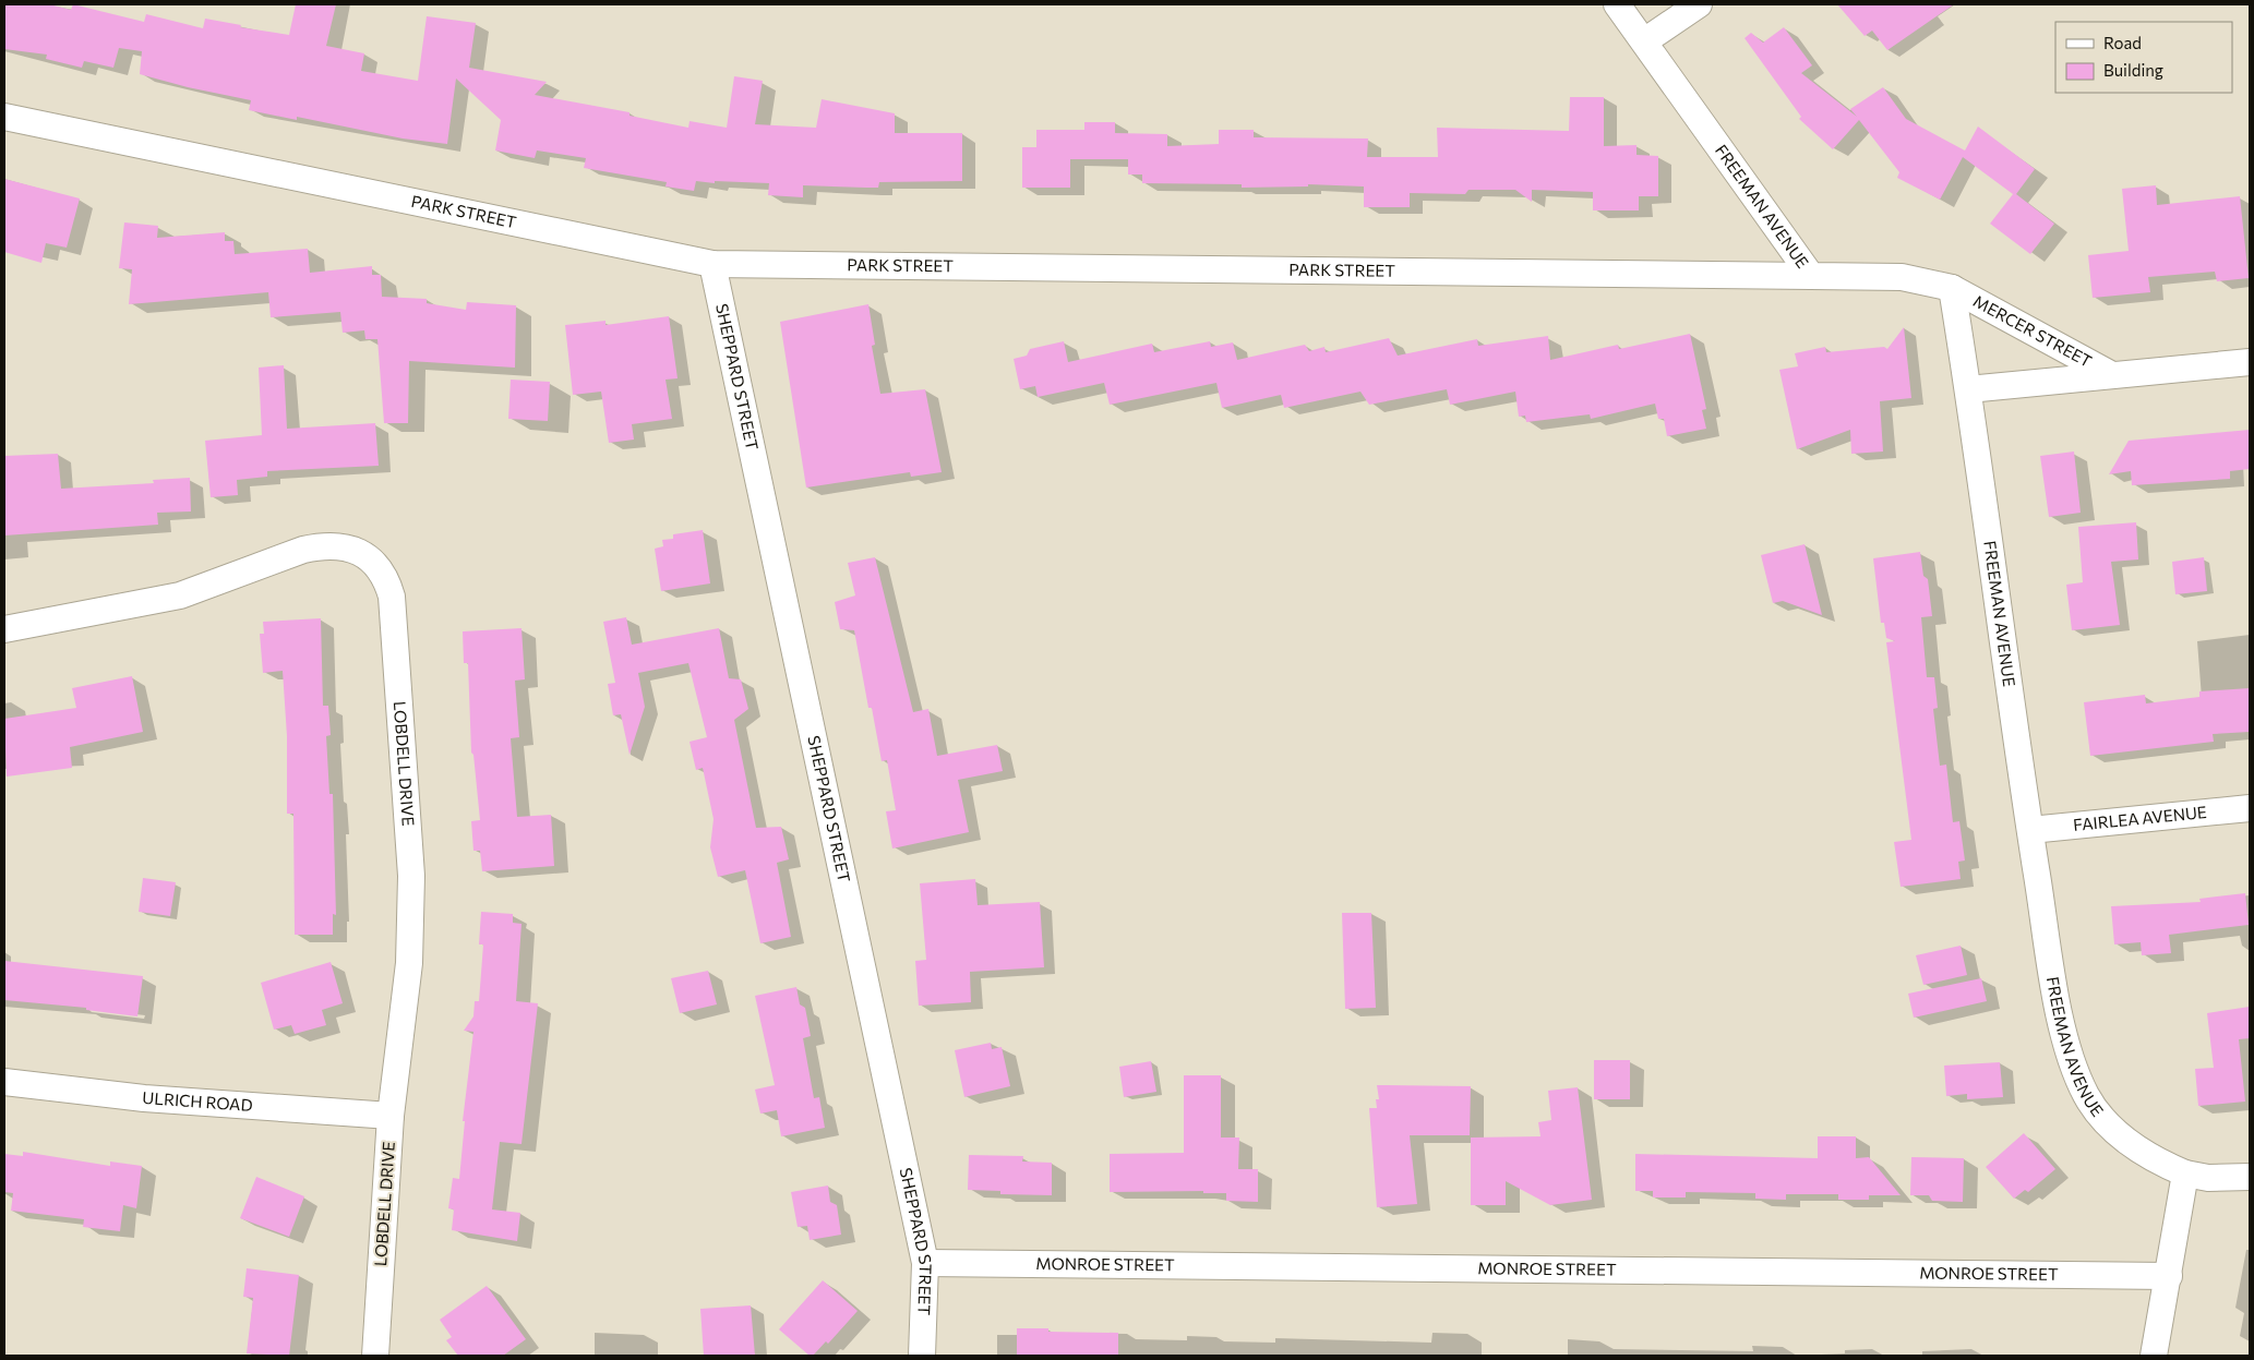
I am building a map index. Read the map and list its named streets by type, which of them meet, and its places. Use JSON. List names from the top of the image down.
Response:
{
  "streets": {
    "street": [
      "FREEMAN AVENUE",
      "PARK STREET",
      "MERCER STREET",
      "SHEPPARD STREET",
      "LOBDELL DRIVE",
      "FAIRLEA AVENUE",
      "ULRICH ROAD",
      "MONROE STREET"
    ]
  },
  "crossings": [
    ["FREEMAN AVENUE", "PARK STREET"],
    ["FREEMAN AVENUE", "MERCER STREET"],
    ["FREEMAN AVENUE", "FAIRLEA AVENUE"],
    ["PARK STREET", "SHEPPARD STREET"],
    ["SHEPPARD STREET", "MONROE STREET"],
    ["LOBDELL DRIVE", "ULRICH ROAD"]
  ],
  "legend": ["Road", "Building"]
}
